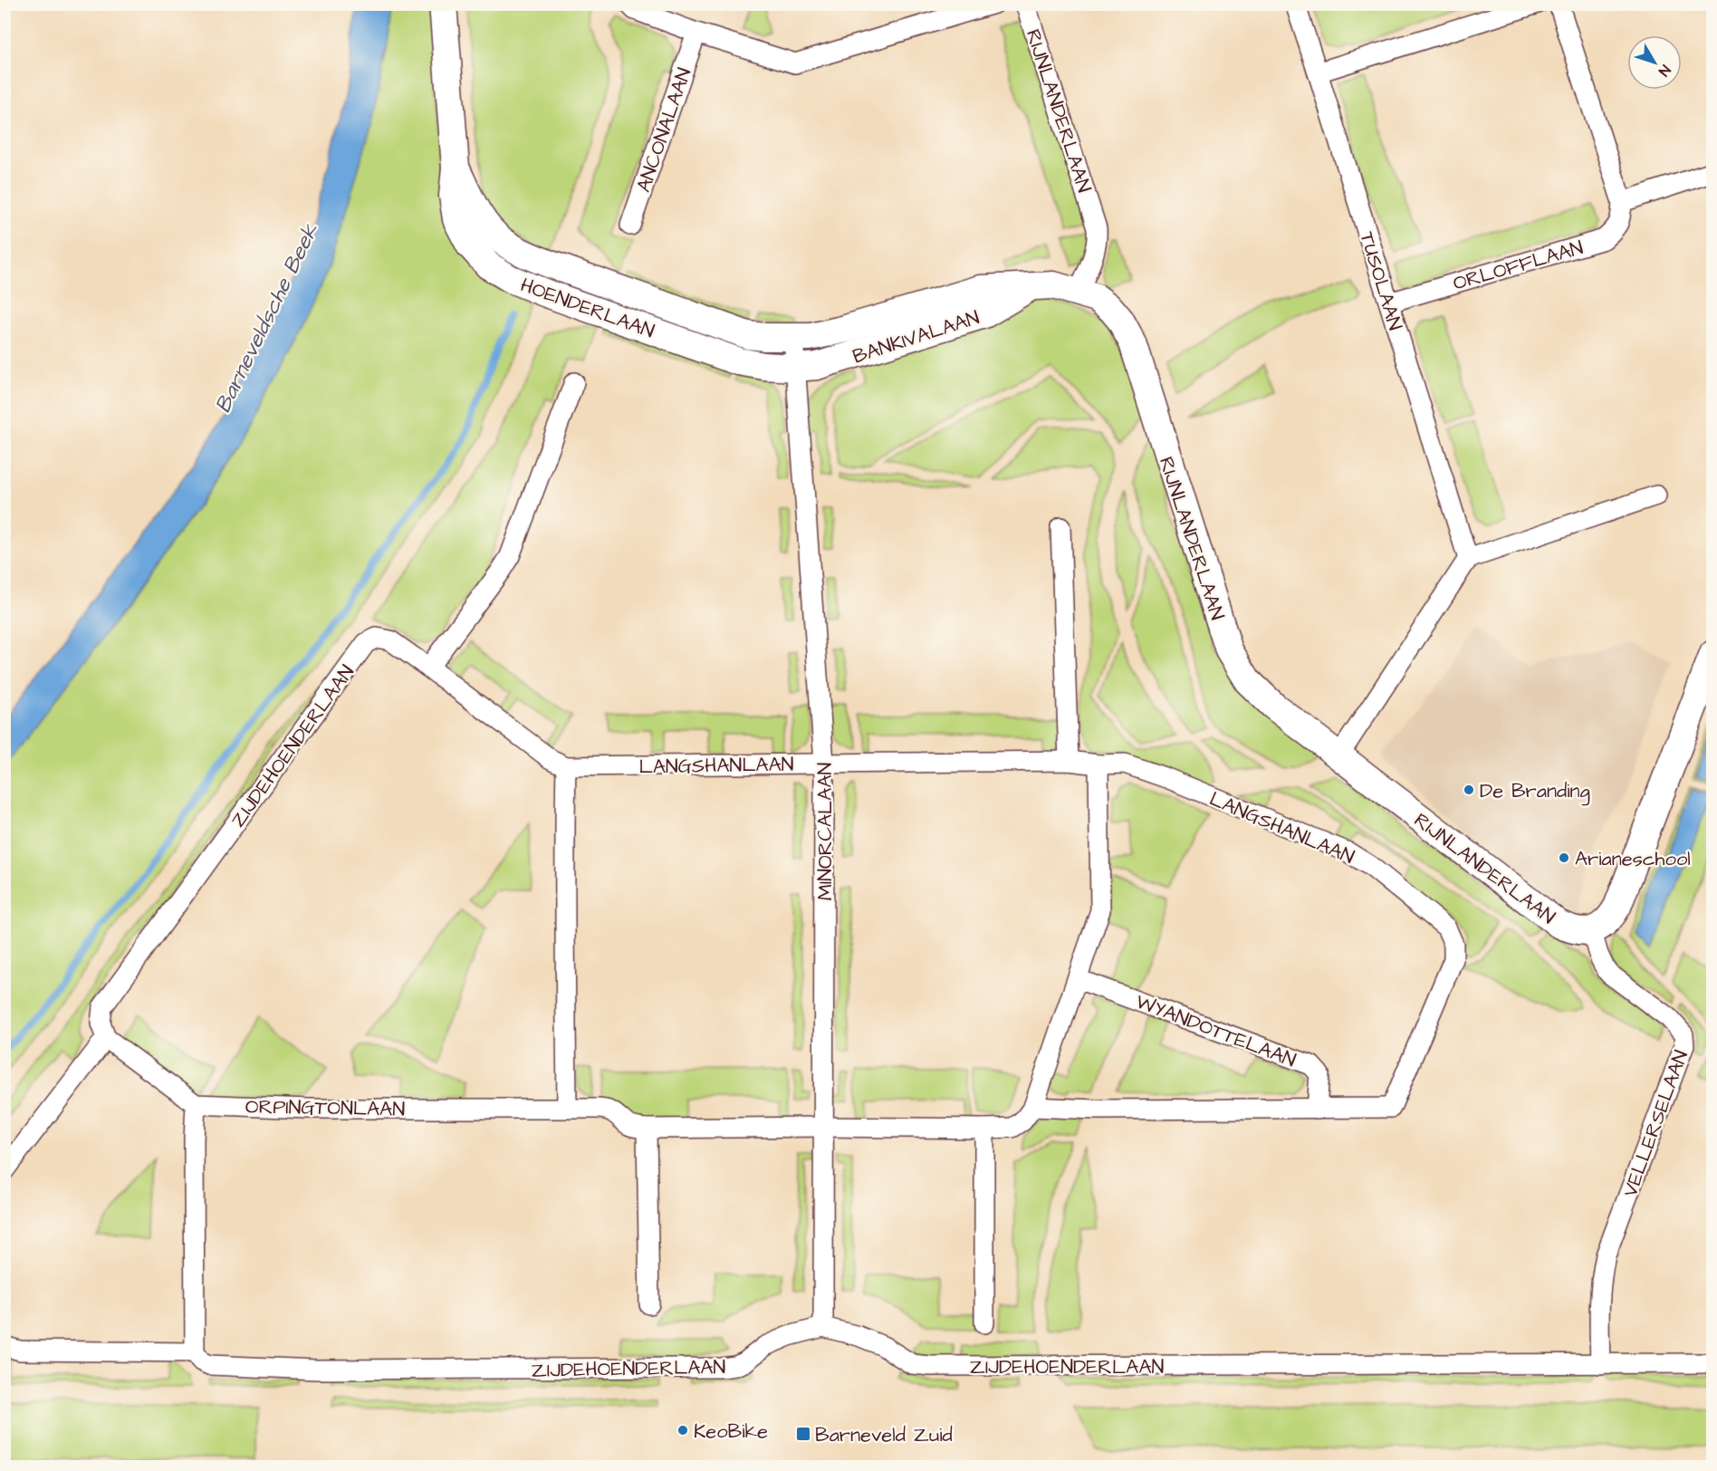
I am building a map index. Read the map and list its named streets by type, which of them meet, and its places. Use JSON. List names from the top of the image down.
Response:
{
  "streets": {
    "street": [
      "RIJNLANDERLAAN",
      "ANCONALAAN",
      "ORLOFFLAAN",
      "TUSOLAAN",
      "HOENDERLAAN",
      "BANKIVALAAN",
      "ZIJDEHOENDERLAAN",
      "LANGSHANLAAN",
      "MINORCALAAN",
      "WYANDOTTELAAN",
      "ORPINGTONLAAN",
      "VELLERSELAAN"
    ]
  },
  "crossings": [
    ["RIJNLANDERLAAN", "BANKIVALAAN"],
    ["RIJNLANDERLAAN", "VELLERSELAAN"],
    ["ORLOFFLAAN", "TUSOLAAN"],
    ["HOENDERLAAN", "BANKIVALAAN"],
    ["HOENDERLAAN", "MINORCALAAN"],
    ["BANKIVALAAN", "MINORCALAAN"],
    ["ZIJDEHOENDERLAAN", "MINORCALAAN"],
    ["ZIJDEHOENDERLAAN", "VELLERSELAAN"],
    ["LANGSHANLAAN", "MINORCALAAN"],
    ["LANGSHANLAAN", "WYANDOTTELAAN"],
    ["MINORCALAAN", "ORPINGTONLAAN"]
  ],
  "water": ["Barneveldsche Beek"],
  "places": {
    "other": ["De Branding", "Arianeschool", "KeoBike"],
    "transit": ["Barneveld Zuid"]
  },
  "north": "bottom right"
}
